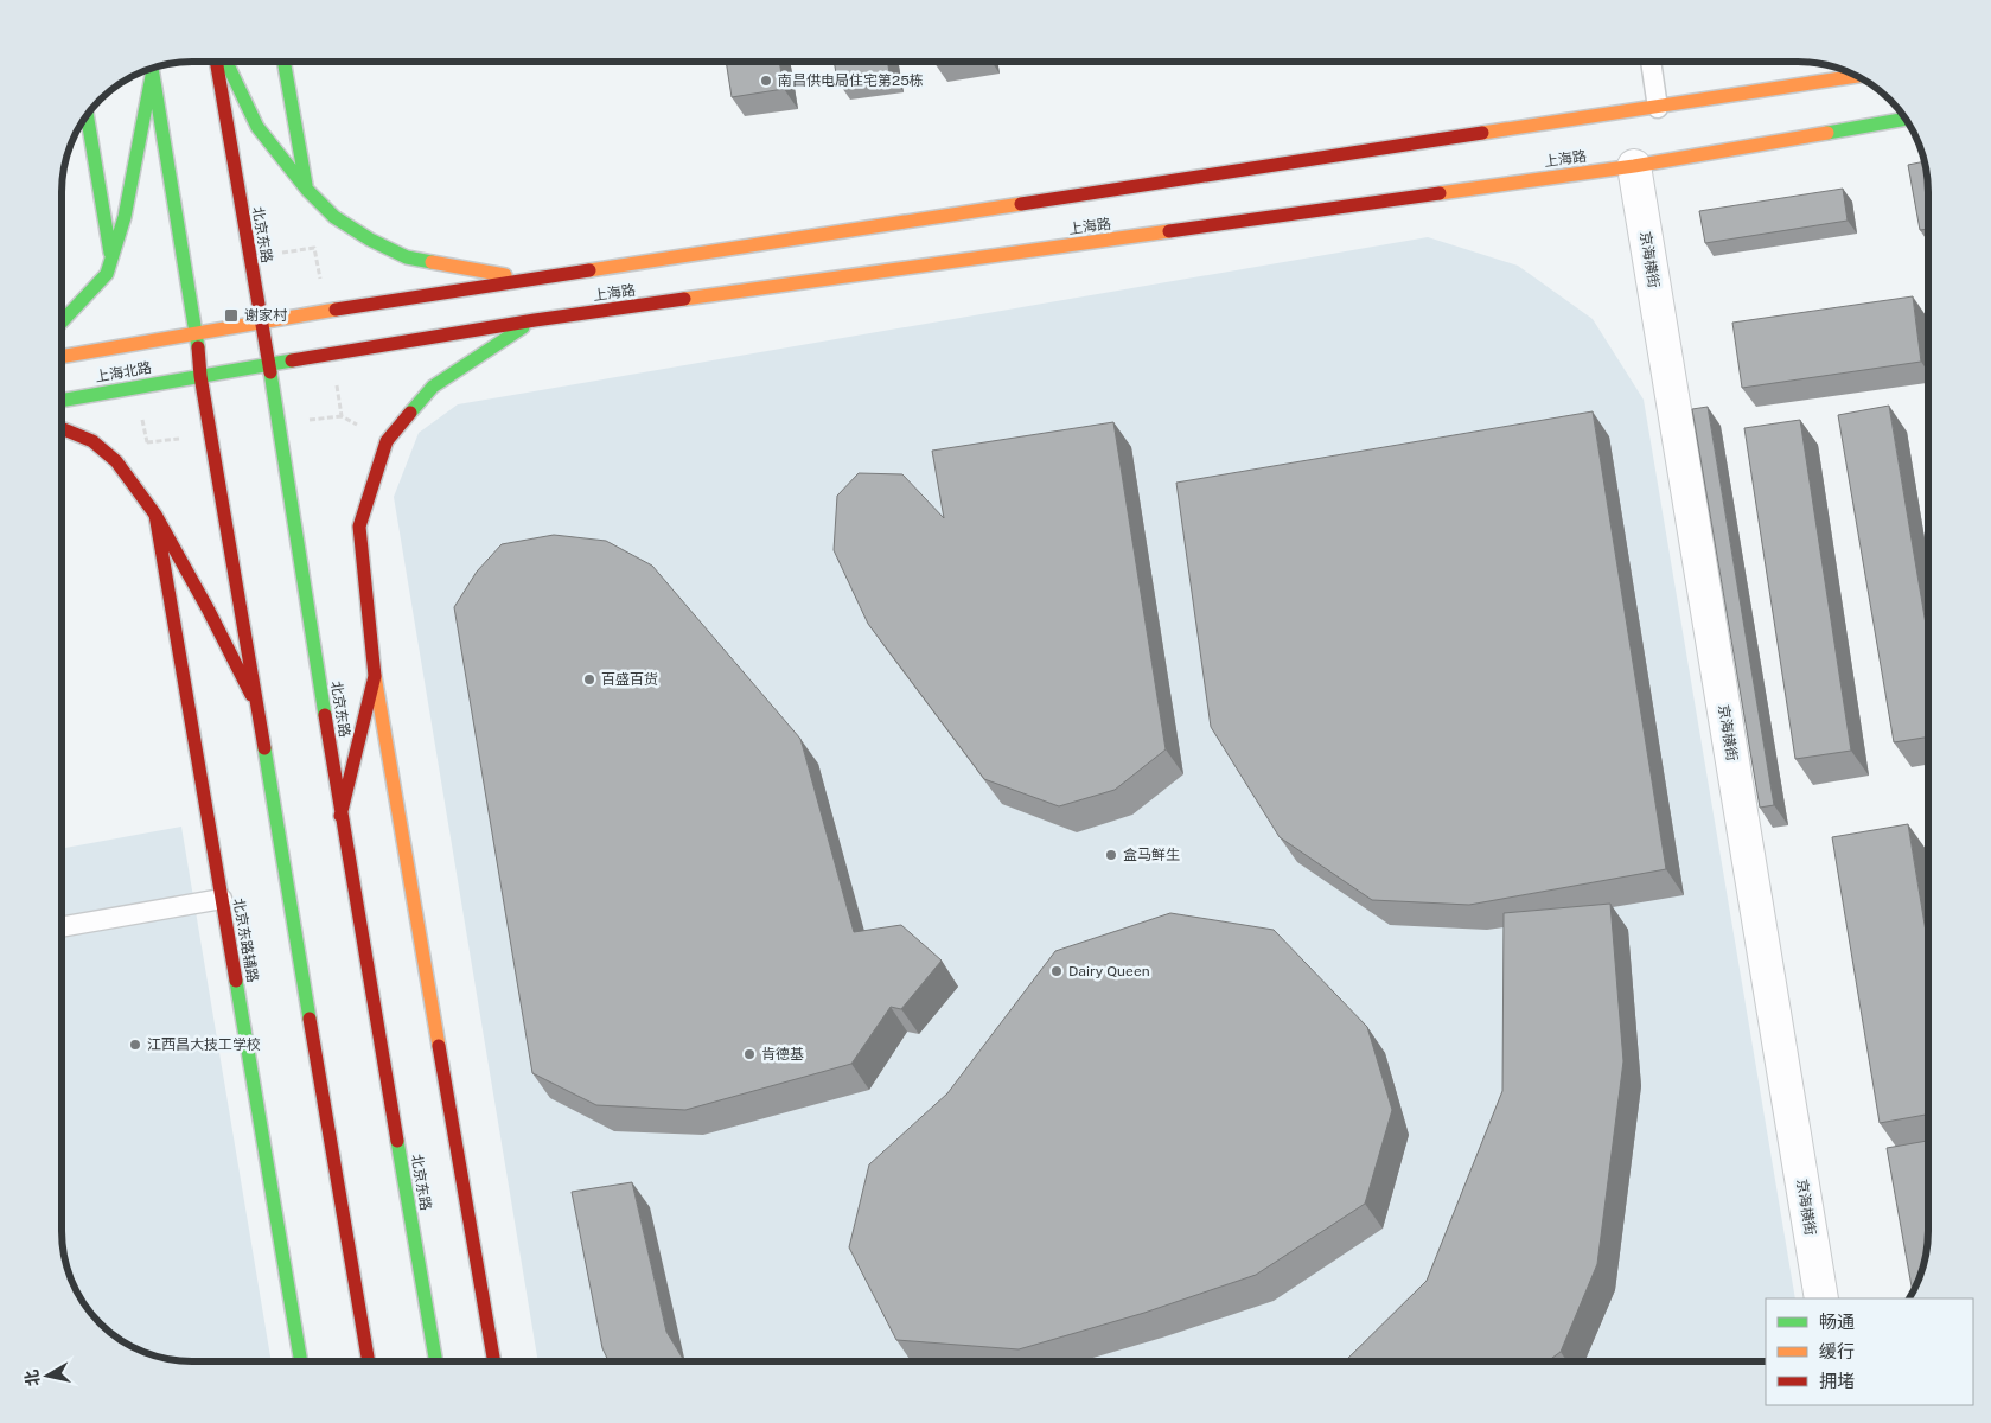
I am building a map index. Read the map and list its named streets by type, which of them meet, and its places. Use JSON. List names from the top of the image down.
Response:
{
  "streets": {
    "main road": [
      "上海路",
      "北京东路",
      "上海北路",
      "北京东路辅路"
    ],
    "street": ["京海横街"]
  },
  "crossings": [
    ["上海路", "北京东路"],
    ["上海路", "京海横街"],
    ["上海路", "上海北路"],
    ["北京东路", "上海北路"]
  ],
  "places": {
    "other": [
      "南昌供电局住宅第25栋",
      "百盛百货",
      "盒马鲜生",
      "Dairy Queen",
      "江西昌大技工学校",
      "肯德基"
    ],
    "transit": ["谢家村"]
  },
  "legend": ["畅通", "缓行", "拥堵"],
  "north": "left"
}
